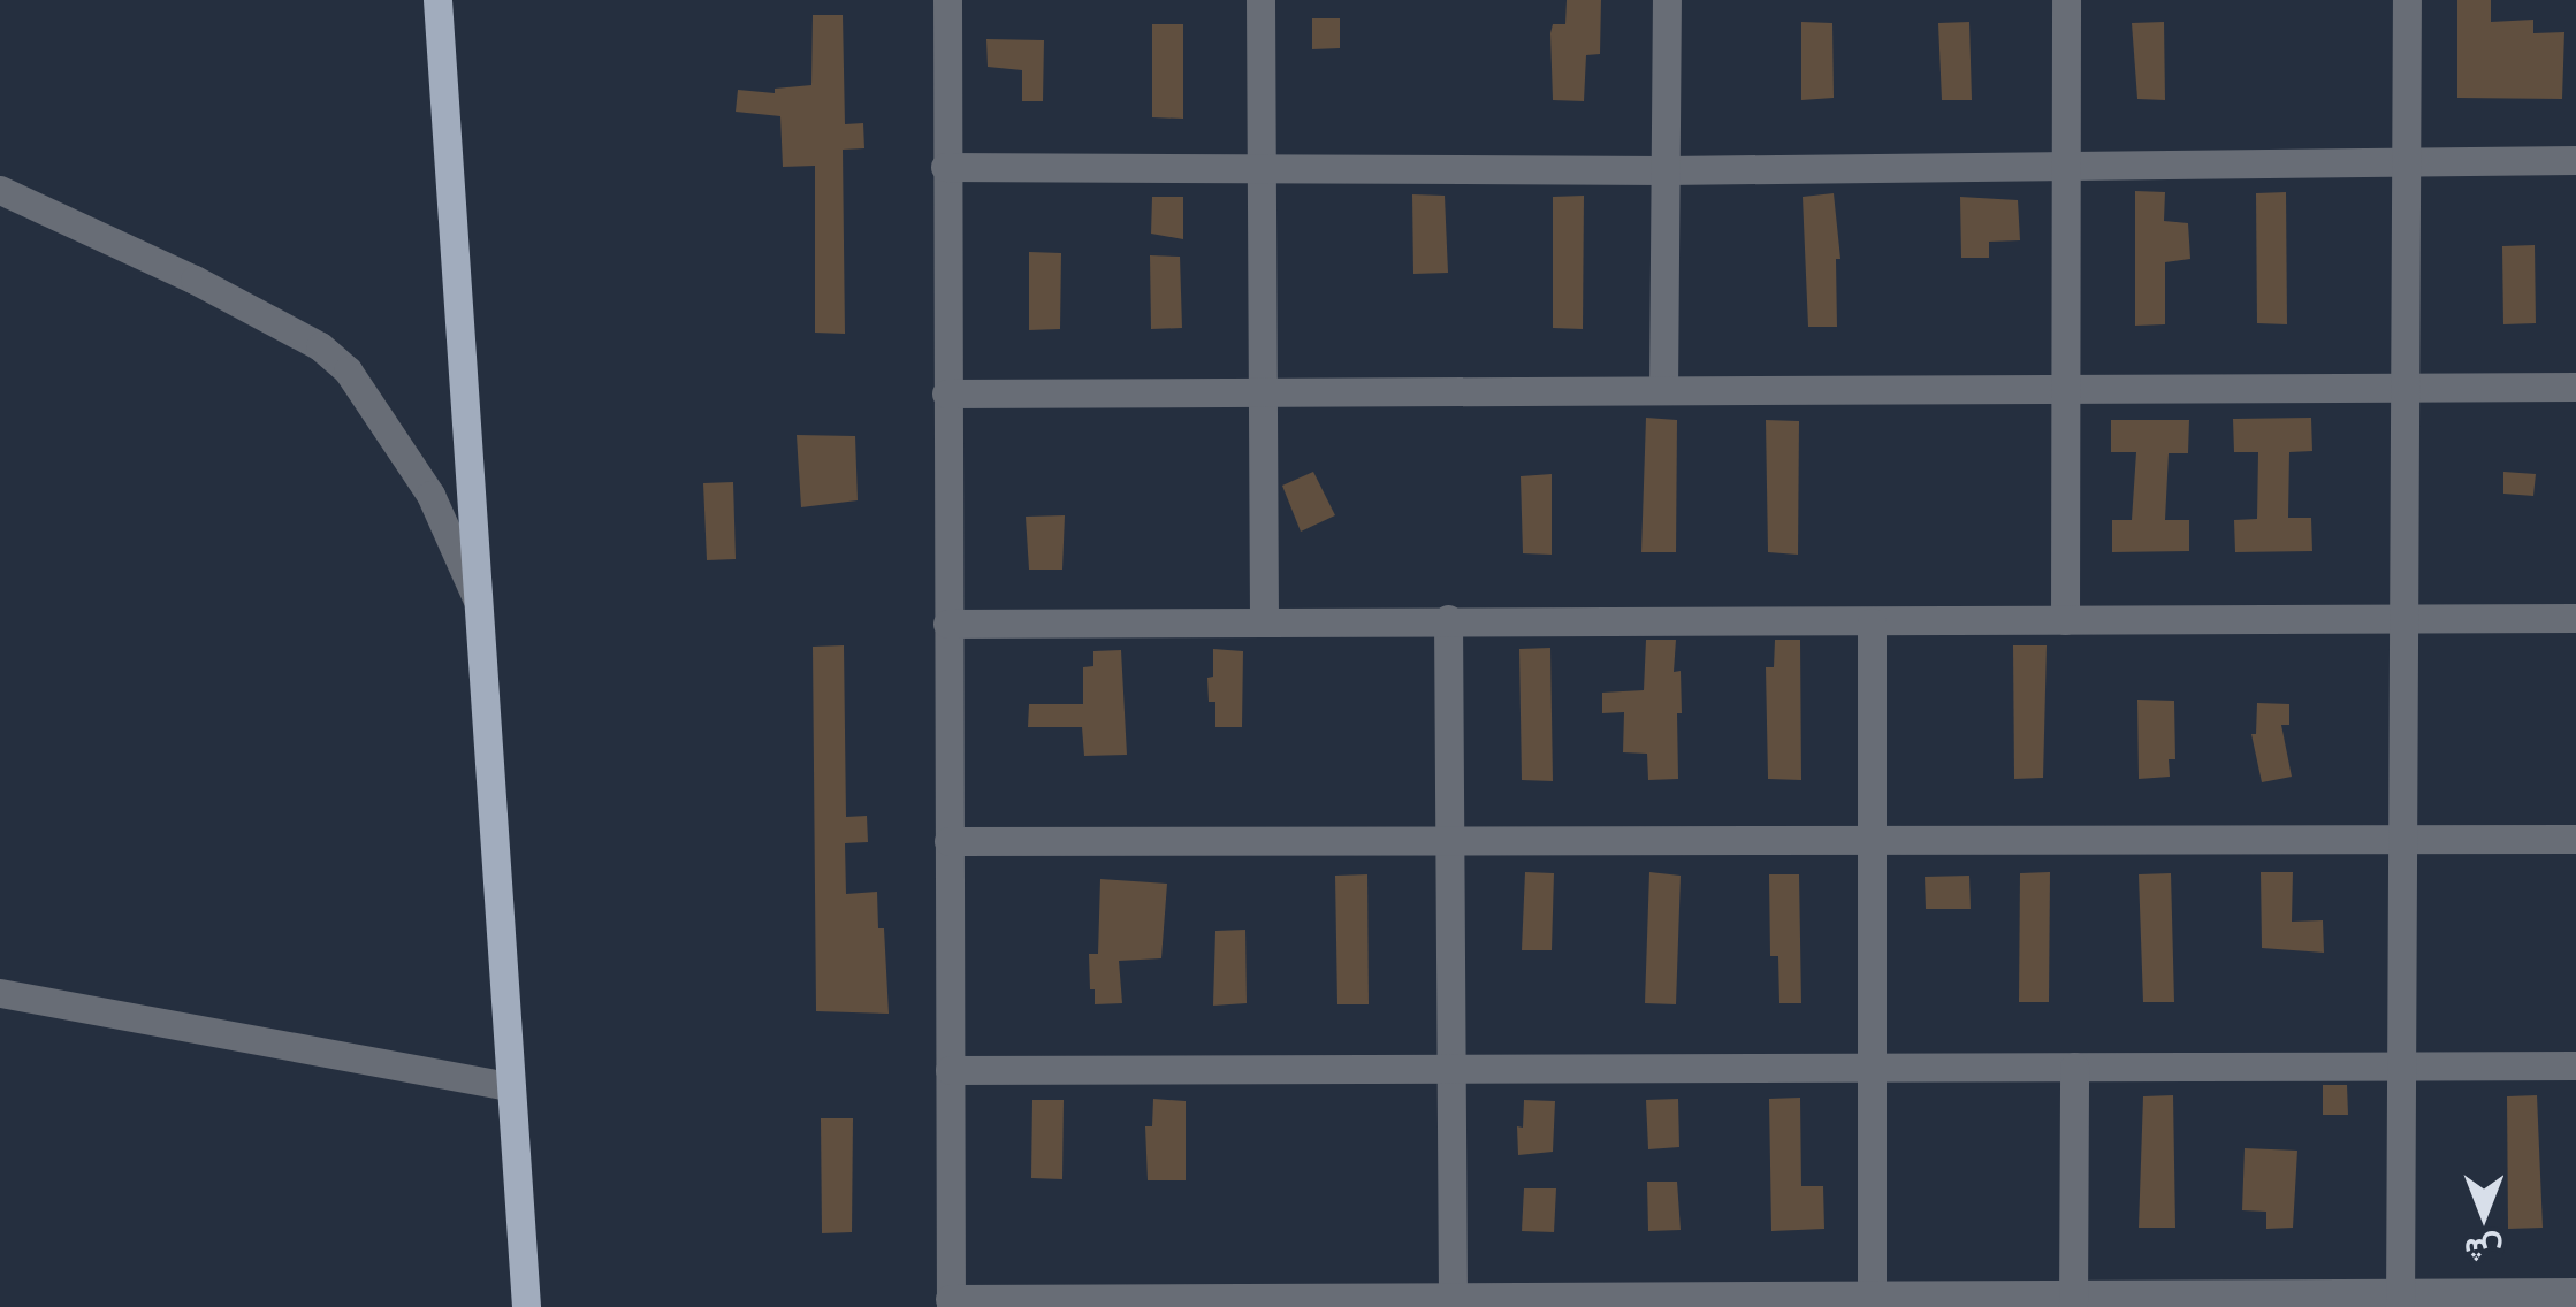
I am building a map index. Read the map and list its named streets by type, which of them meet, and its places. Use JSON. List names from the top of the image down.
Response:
{
  "north": "bottom"
}
